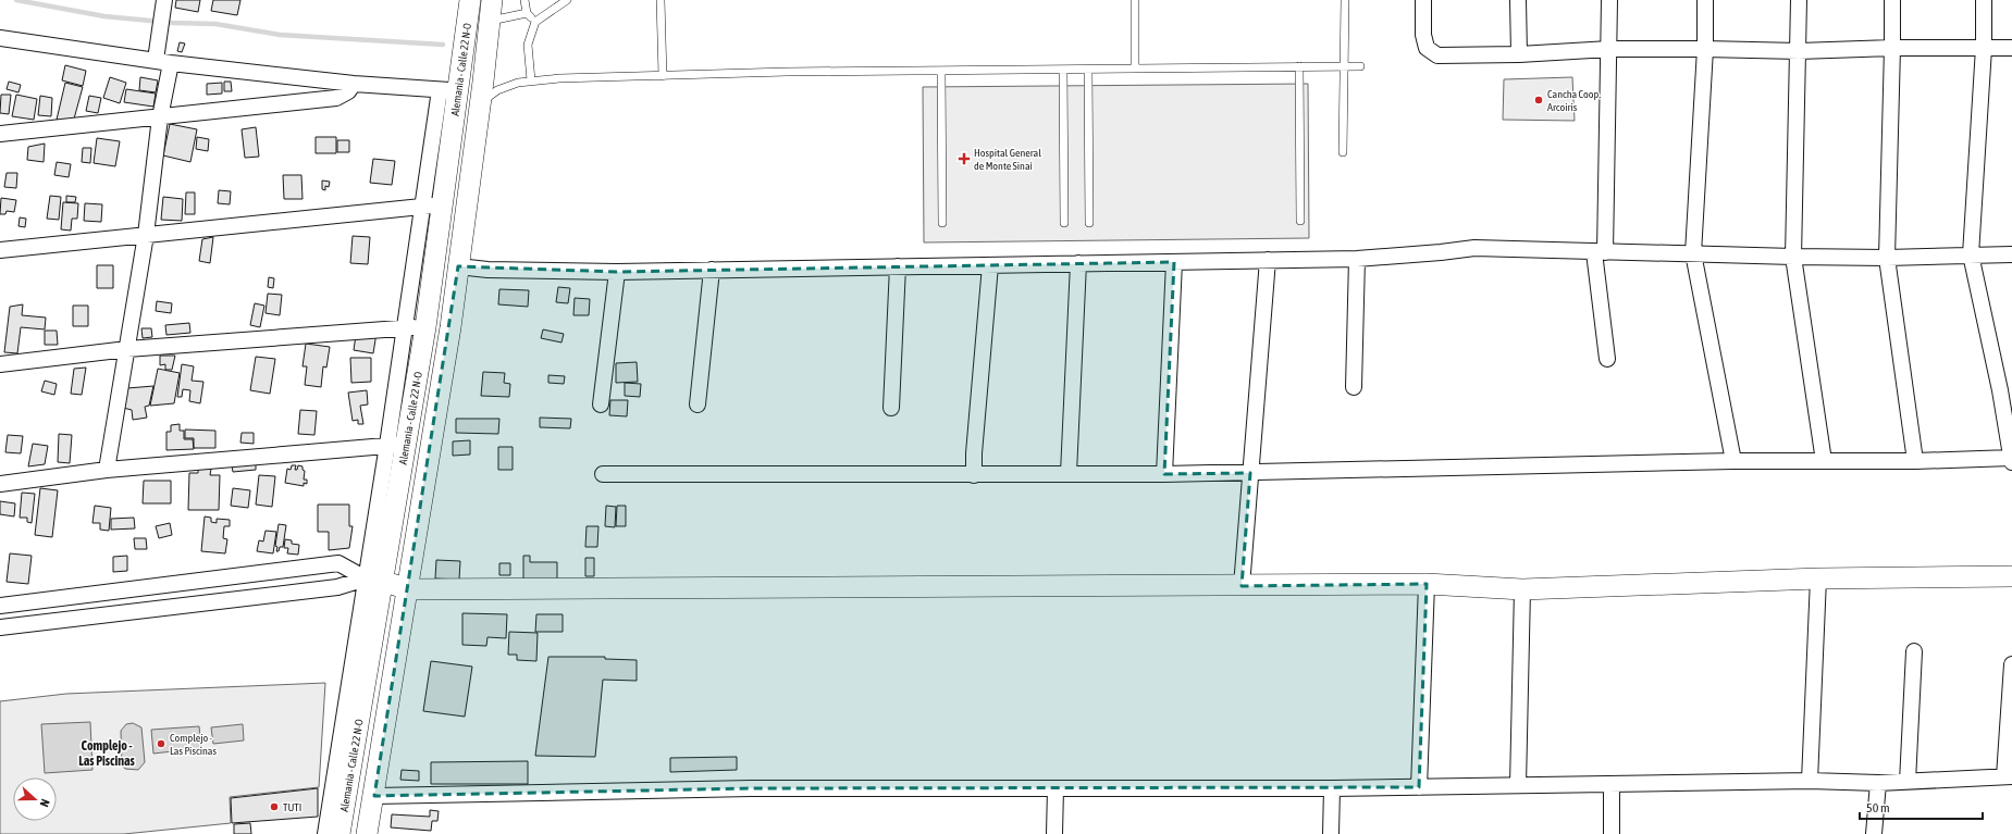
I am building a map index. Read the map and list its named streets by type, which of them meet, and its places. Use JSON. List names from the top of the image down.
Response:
{
  "streets": {
    "street": ["Alemania - Calle 22 N-O"]
  },
  "districts": ["Complejo - Las Piscinas"],
  "places": {
    "other": ["Cancha Coop. Arcoiris", "Complejo - Las Piscinas", "TUTI"],
    "health": ["Hospital General de Monte Sinaí"]
  },
  "scale_bar": "50 m",
  "north": "right"
}
